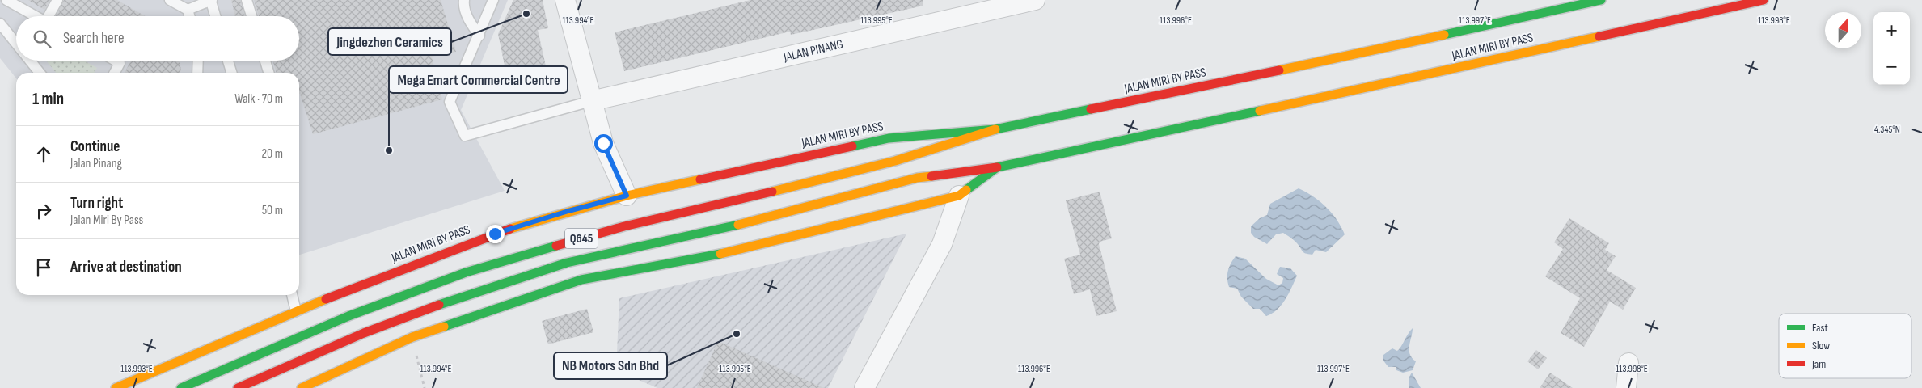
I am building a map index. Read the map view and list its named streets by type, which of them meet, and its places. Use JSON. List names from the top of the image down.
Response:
{
  "streets": {
    "main road": ["JALAN MIRI BY PASS", "Q645"],
    "street": ["JALAN PINANG"]
  },
  "crossings": [
    ["JALAN MIRI BY PASS", "Q645"]
  ],
  "places": ["Jingdezhen Ceramics", "Mega Emart Commercial Centre", "NB Motors Sdn Bhd"],
  "legend": ["Fast", "Slow", "Jam"],
  "north": "top",
  "page": {
    "map_buttons": ["+", "−"],
    "search": "Search here",
    "heading": ["1 min", "Walk · 70 m"],
    "list": [
      ["Continue", "Jalan Pinang", "20 m"],
      ["Turn right", "Jalan Miri By Pass", "50 m"],
      "Arrive at destination"
    ]
  },
  "coordinates": [
    "113.997°E",
    "113.998°E",
    "113.994°E",
    "113.995°E",
    "113.996°E",
    "4.345°N",
    "113.993°E"
  ]
}
